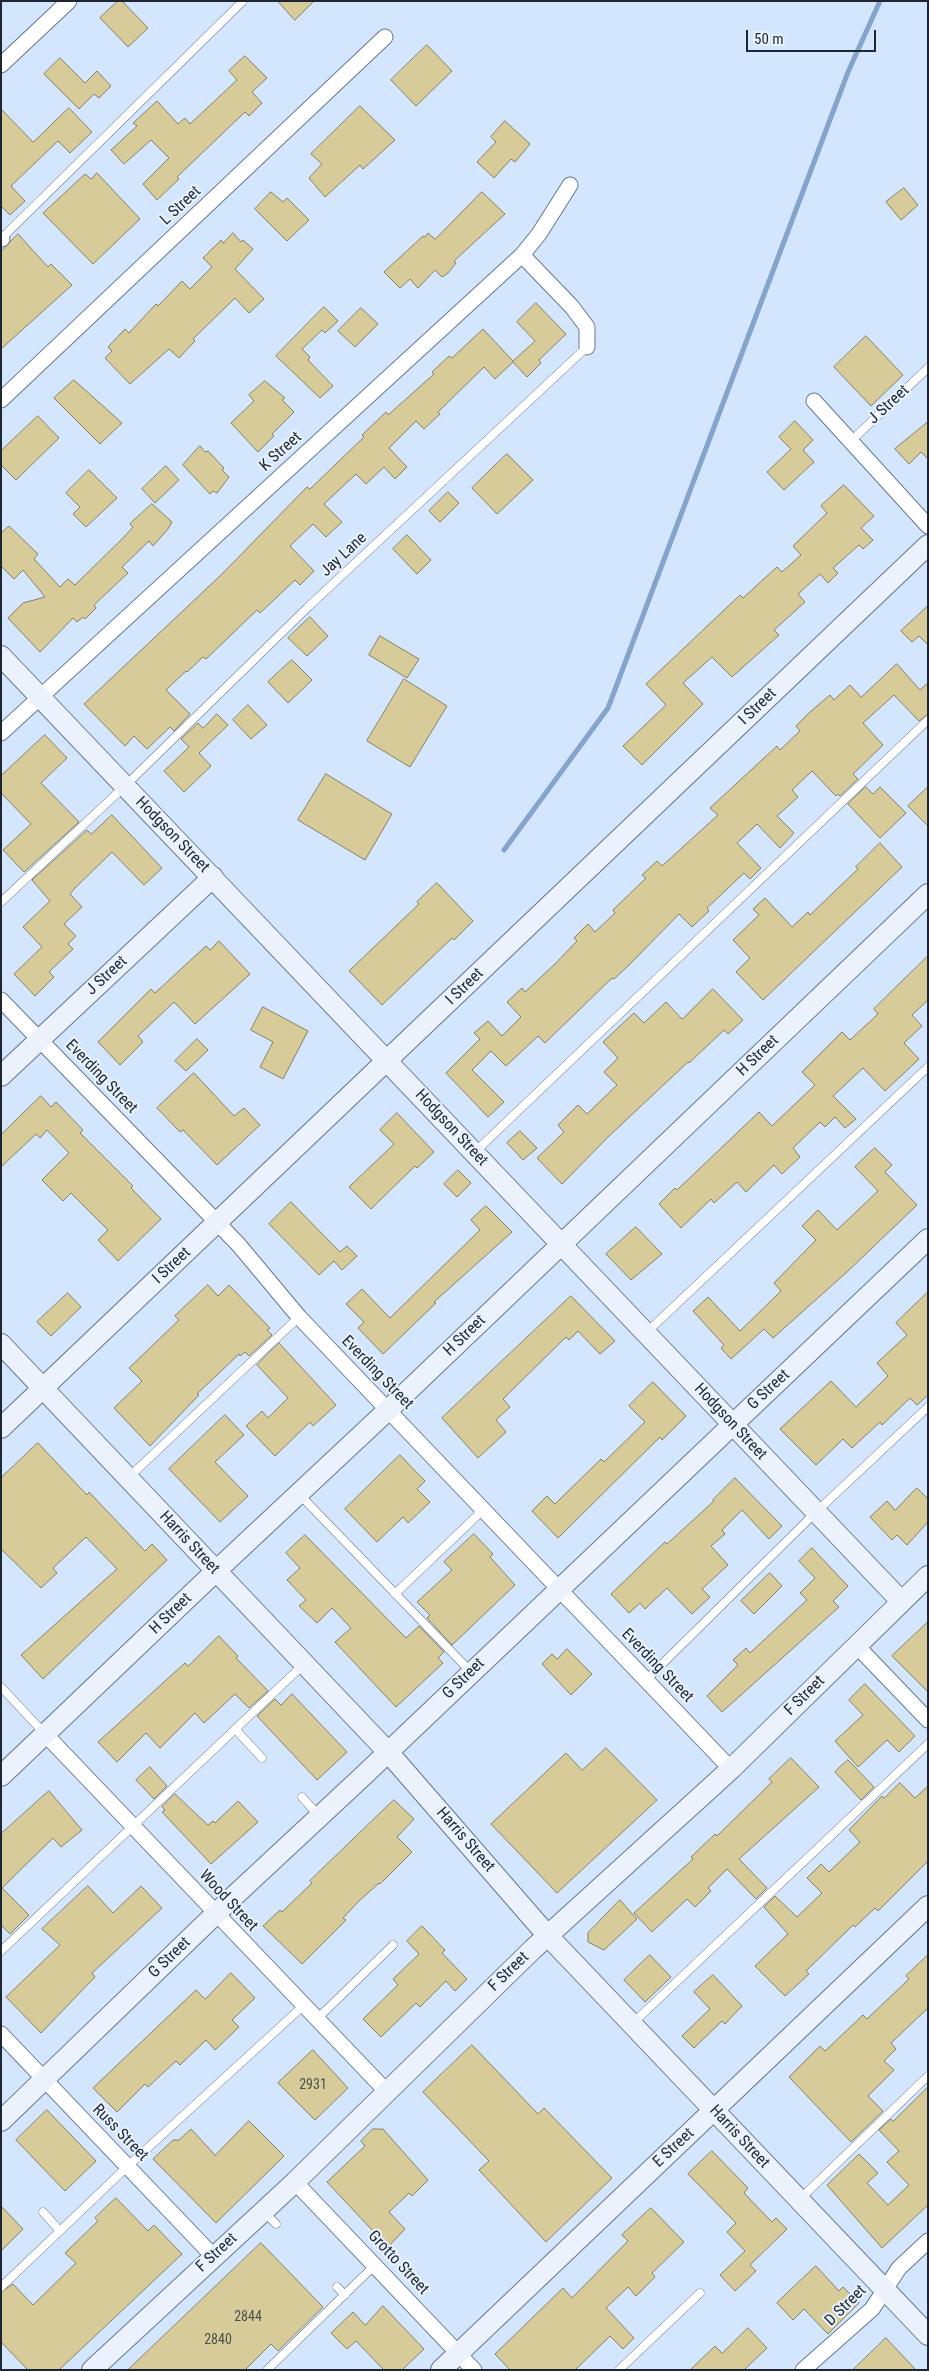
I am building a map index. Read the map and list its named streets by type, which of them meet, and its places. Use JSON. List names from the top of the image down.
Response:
{
  "streets": {
    "street": [
      "L Street",
      "J Street",
      "K Street",
      "I Street",
      "Hodgson Street",
      "H Street",
      "Everding Street",
      "G Street",
      "Harris Street",
      "F Street",
      "Wood Street",
      "Russ Street",
      "E Street",
      "Grotto Street",
      "D Street"
    ],
    "lane": ["Jay Lane"]
  },
  "crossings": [
    ["J Street", "Hodgson Street"],
    ["J Street", "Everding Street"],
    ["K Street", "Hodgson Street"],
    ["Jay Lane", "Hodgson Street"],
    ["I Street", "Hodgson Street"],
    ["I Street", "Everding Street"],
    ["I Street", "Harris Street"],
    ["Hodgson Street", "H Street"],
    ["Hodgson Street", "G Street"],
    ["Hodgson Street", "F Street"],
    ["H Street", "Everding Street"],
    ["H Street", "Harris Street"],
    ["H Street", "Wood Street"],
    ["Everding Street", "G Street"],
    ["Everding Street", "F Street"],
    ["G Street", "Harris Street"],
    ["G Street", "Wood Street"],
    ["G Street", "Russ Street"],
    ["Harris Street", "F Street"],
    ["Harris Street", "E Street"],
    ["Harris Street", "D Street"],
    ["F Street", "Wood Street"],
    ["F Street", "Russ Street"],
    ["F Street", "Grotto Street"],
    ["E Street", "Grotto Street"]
  ],
  "house_numbers": ["2931", "2844", "2840"],
  "scale_bar": "50 m"
}
